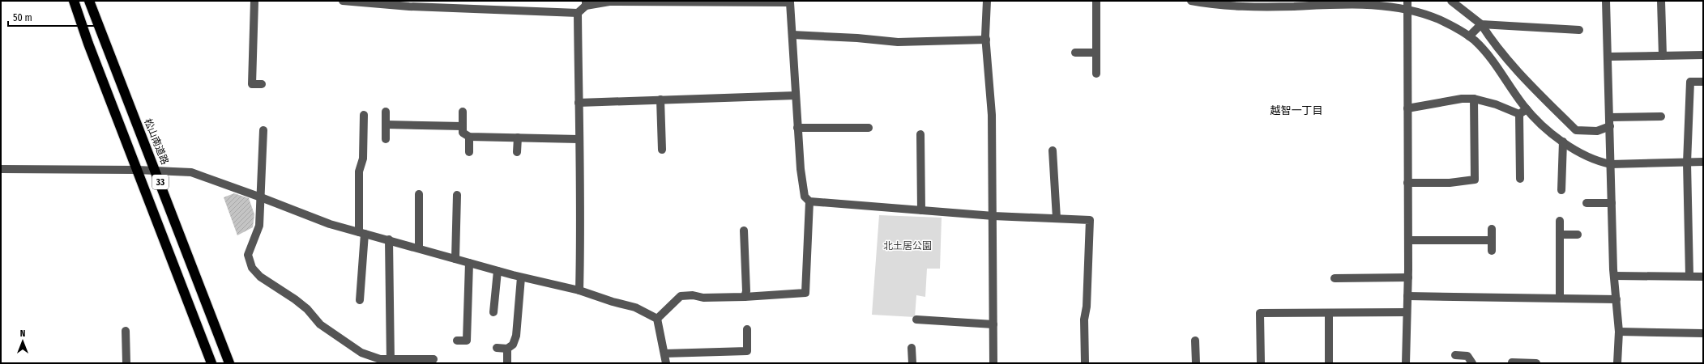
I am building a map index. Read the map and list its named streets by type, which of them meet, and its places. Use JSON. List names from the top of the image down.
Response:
{
  "streets": {
    "highway": ["松山南道路", "33"]
  },
  "districts": ["越智一丁目"],
  "parks": ["北土居公園"],
  "scale_bar": "50 m",
  "north": "top"
}
